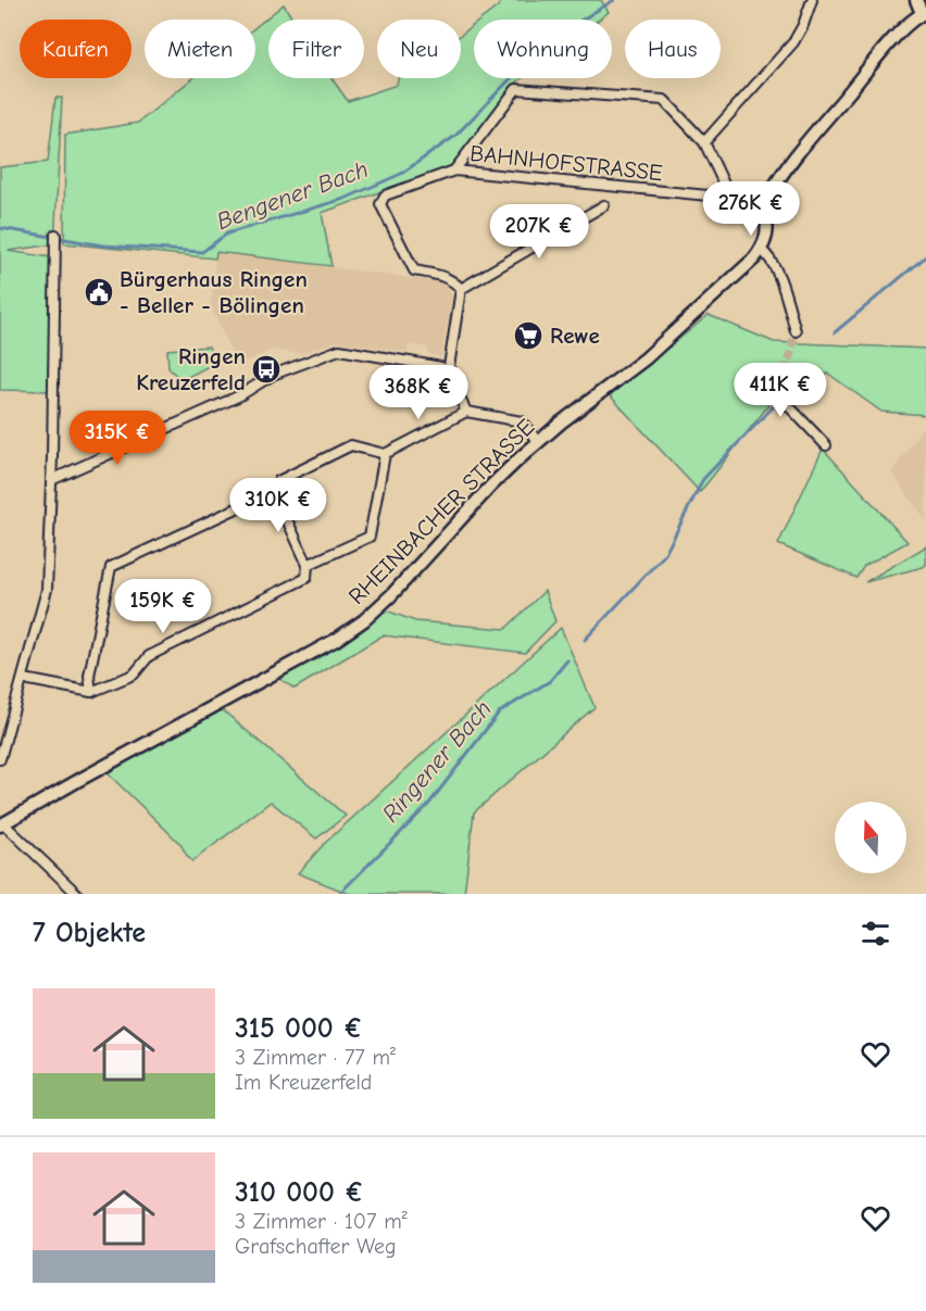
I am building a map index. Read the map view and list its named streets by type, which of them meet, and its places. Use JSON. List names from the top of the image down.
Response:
{
  "streets": {
    "main road": ["RHEINBACHER STRASSE"],
    "street": ["BAHNHOFSTRASSE"]
  },
  "water": ["Bengener Bach", "Ringener Bach"],
  "places": {
    "public building": ["Bürgerhaus Ringen - Beller - Bölingen"],
    "supermarket": ["Rewe"],
    "bus stop": ["Ringen Kreuzerfeld"]
  },
  "north": "top",
  "page": {
    "chip": [
      "Kaufen",
      "Mieten",
      "Filter",
      "Neu",
      "Wohnung",
      "Haus"
    ],
    "price": [
      "276K €",
      "207K €",
      "411K €",
      "368K €",
      "315K €",
      "310K €",
      "159K €"
    ],
    "heading": "7 Objekte",
    "list": [
      {
        "name": "315 000 €",
        "note": "3 Zimmer · 77 m² · Im Kreuzerfeld"
      },
      {
        "name": "310 000 €",
        "note": "3 Zimmer · 107 m² · Grafschafter Weg"
      }
    ]
  }
}
